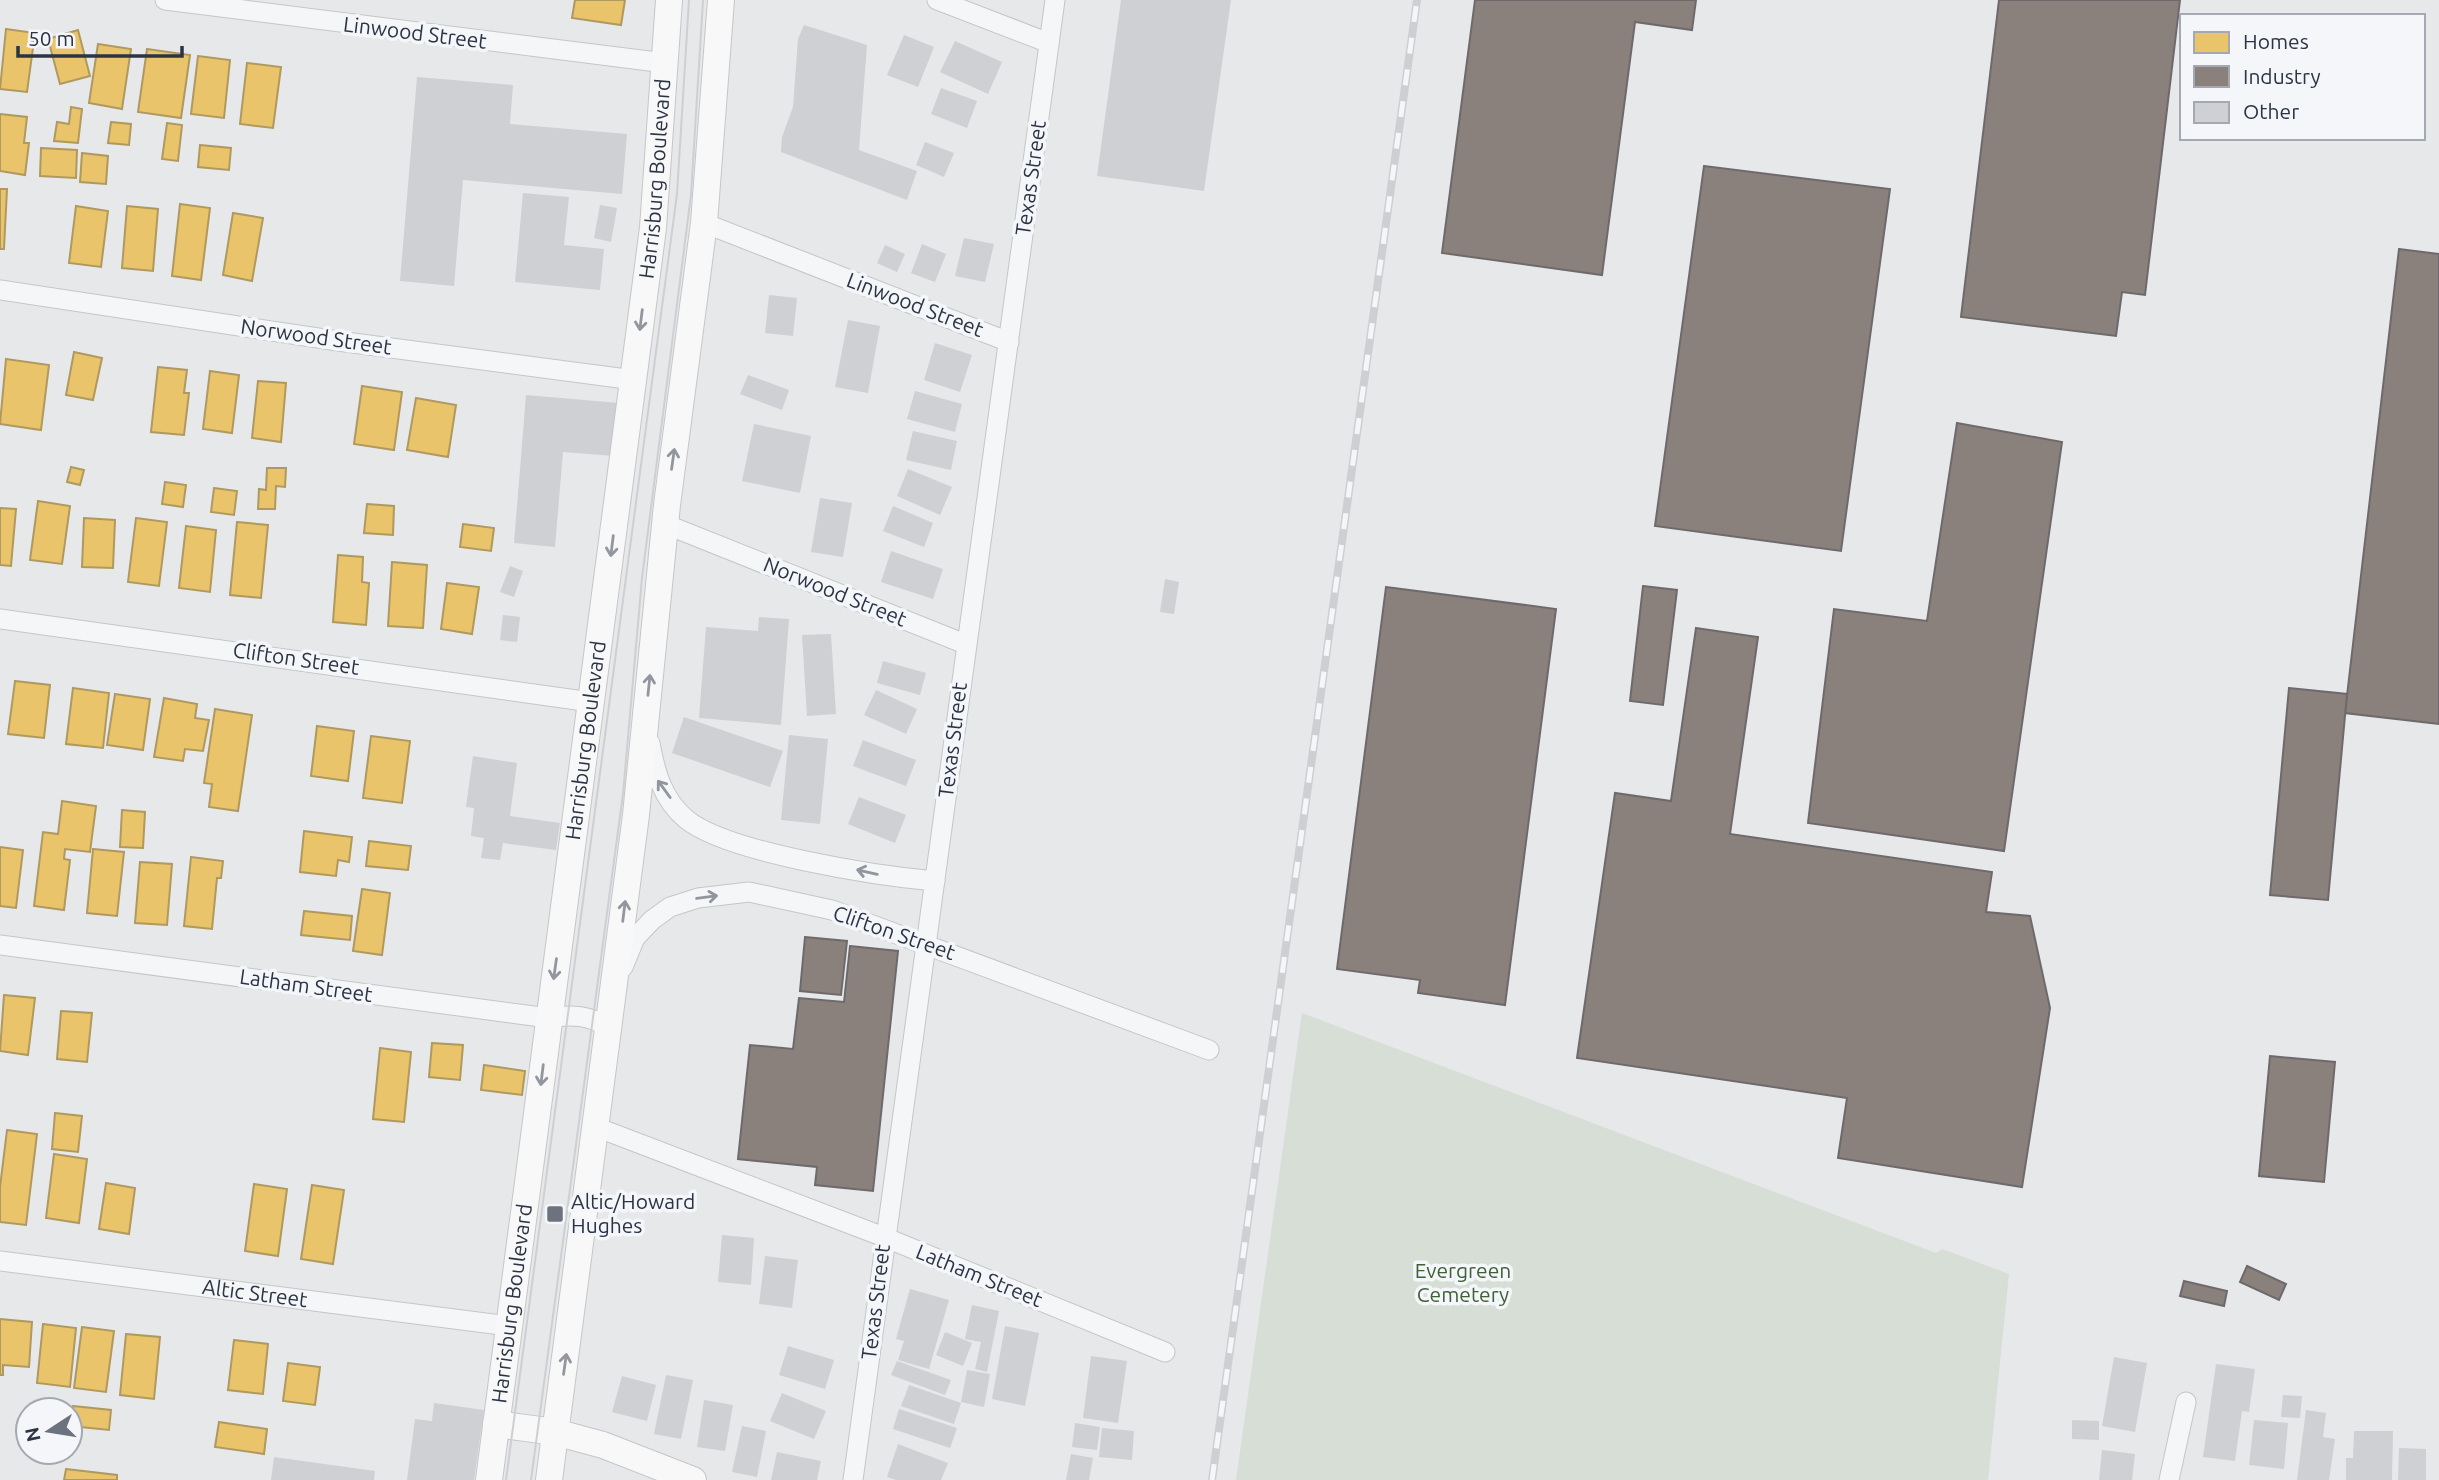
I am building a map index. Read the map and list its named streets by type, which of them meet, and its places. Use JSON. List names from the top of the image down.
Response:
{
  "streets": {
    "main road": ["Harrisburg Boulevard"],
    "street": [
      "Linwood Street",
      "Texas Street",
      "Norwood Street",
      "Clifton Street",
      "Latham Street",
      "Altic Street"
    ]
  },
  "crossings": [
    ["Linwood Street", "Harrisburg Boulevard"],
    ["Linwood Street", "Texas Street"],
    ["Harrisburg Boulevard", "Norwood Street"],
    ["Harrisburg Boulevard", "Clifton Street"],
    ["Harrisburg Boulevard", "Latham Street"],
    ["Harrisburg Boulevard", "Altic Street"],
    ["Texas Street", "Norwood Street"],
    ["Texas Street", "Clifton Street"],
    ["Texas Street", "Latham Street"]
  ],
  "parks": ["Evergreen Cemetery"],
  "places": {
    "transit": ["Altic/Howard Hughes"]
  },
  "legend": ["Homes", "Industry", "Other"],
  "scale_bar": "50 m",
  "north": "left"
}
